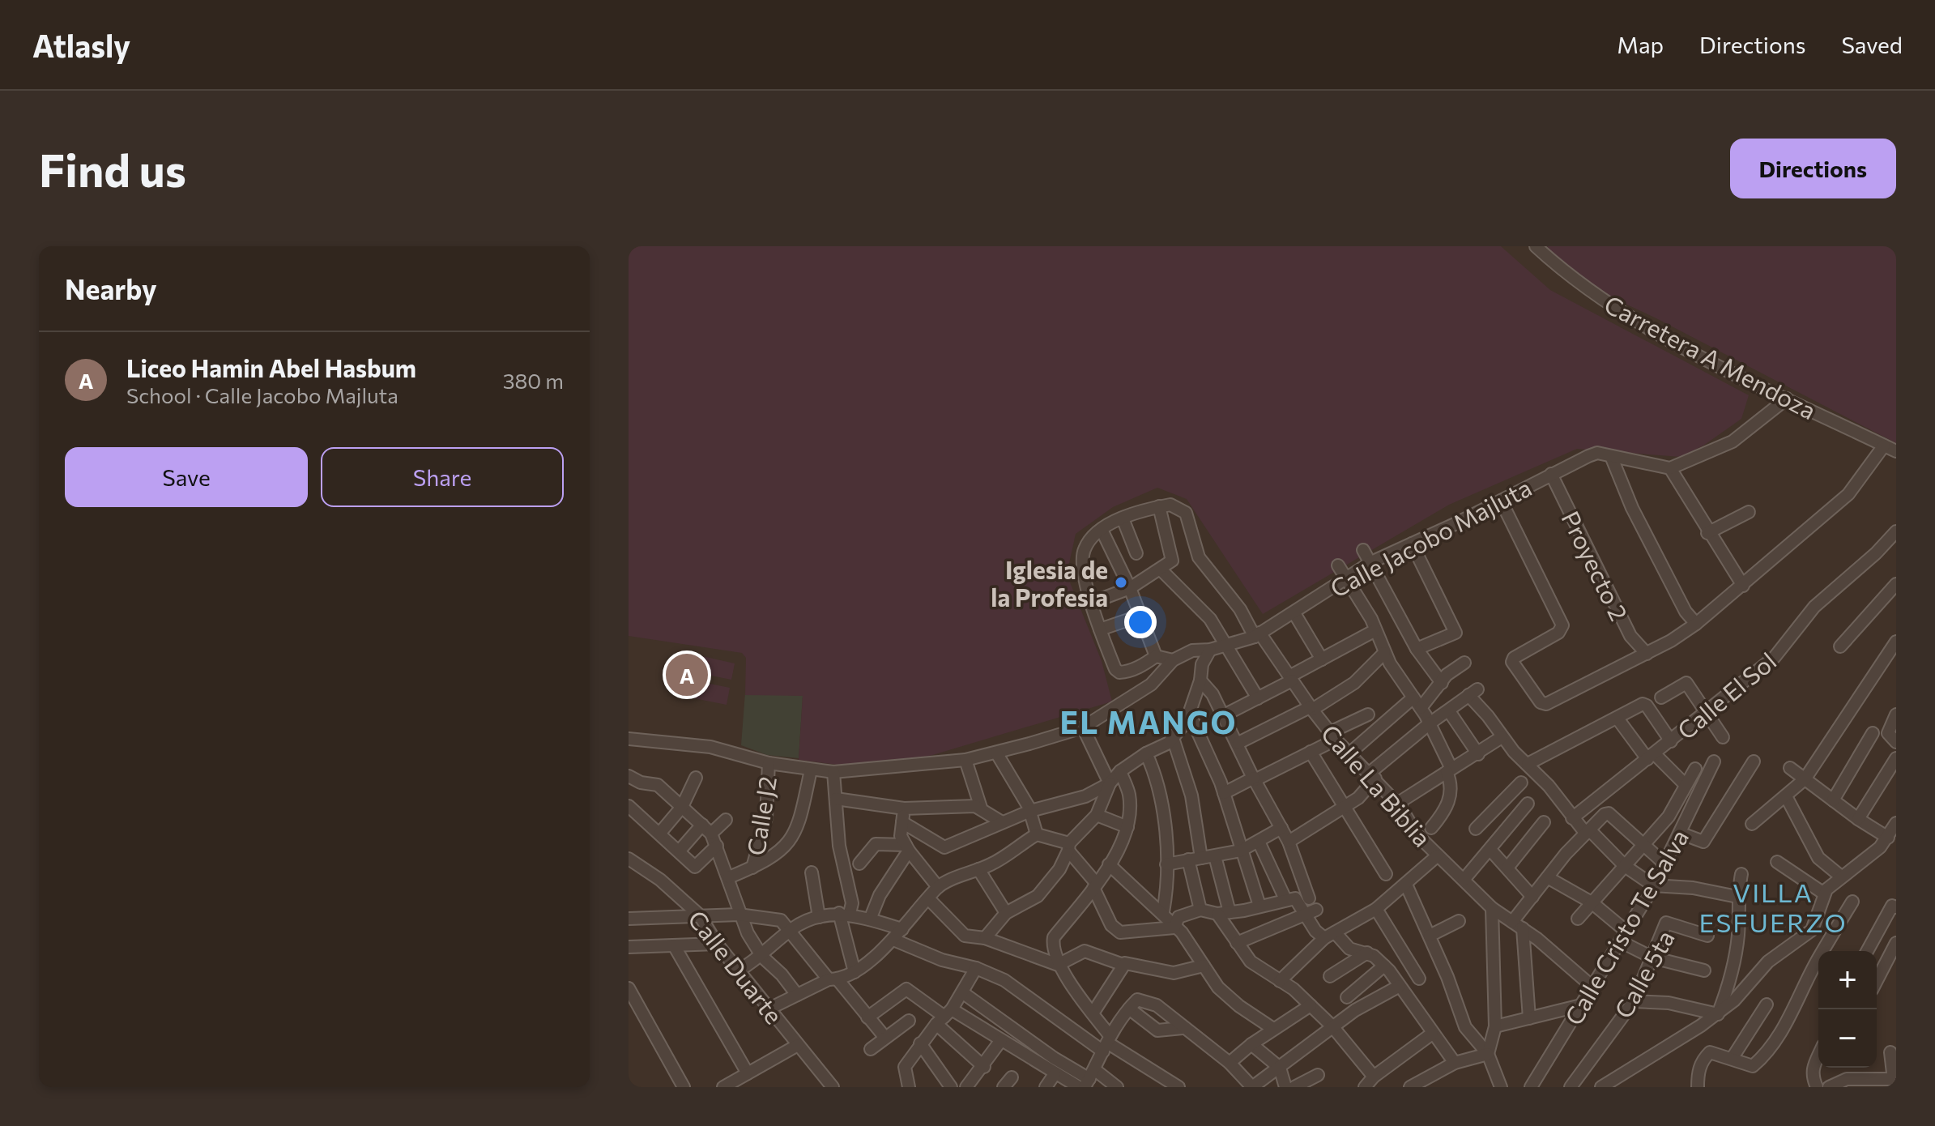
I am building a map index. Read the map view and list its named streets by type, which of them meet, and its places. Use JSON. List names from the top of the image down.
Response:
{
  "streets": {
    "street": [
      "Carretera A Mendoza",
      "Calle Jacobo Majluta",
      "Proyecto 2",
      "Calle El Sol",
      "Calle La Biblia",
      "Calle J2",
      "Calle Cristo Te Salva",
      "Calle Duarte",
      "Calle 5ta"
    ]
  },
  "crossings": [
    ["Calle Jacobo Majluta", "Proyecto 2"],
    ["Calle Jacobo Majluta", "Calle La Biblia"],
    ["Calle Jacobo Majluta", "Calle J2"],
    ["Calle La Biblia", "Calle Cristo Te Salva"]
  ],
  "districts": ["EL MANGO", "VILLA ESFUERZO"],
  "places": ["Iglesia de la Profesia"],
  "page": {
    "header": "Atlasly",
    "nav": ["Map", "Directions", "Saved"],
    "buttons": [
      "Directions",
      ["Save", "Share"]
    ],
    "title": "Find us",
    "heading": "Nearby",
    "list": [
      {
        "mark": "A",
        "name": "Liceo Hamin Abel Hasbum",
        "note": "School · Calle Jacobo Majluta",
        "value": "380 m"
      }
    ],
    "pins": "A",
    "map_buttons": ["+", "−"]
  }
}
